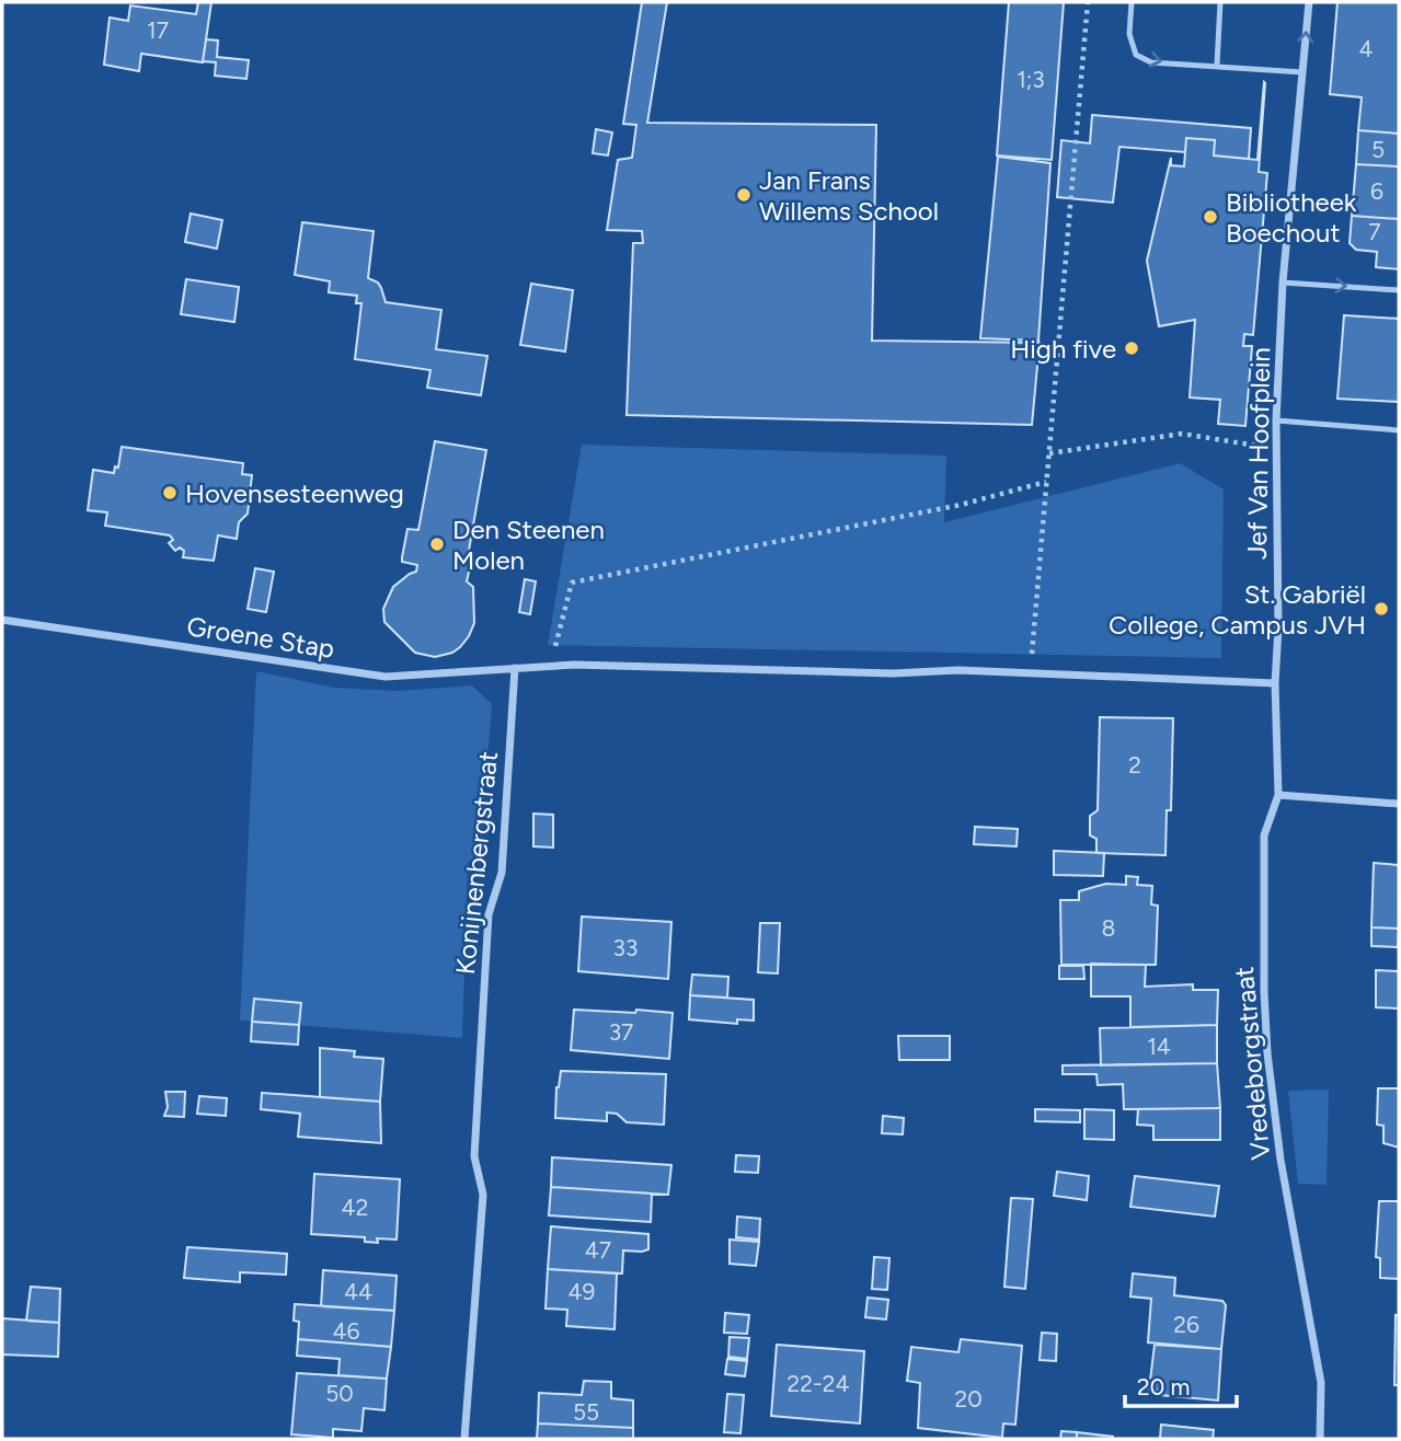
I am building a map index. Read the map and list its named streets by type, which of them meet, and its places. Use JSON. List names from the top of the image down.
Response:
{
  "streets": {
    "street": [
      "Jef Van Hoofplein",
      "Groene Stap",
      "Konijnenbergstraat",
      "Vredeborgstraat"
    ]
  },
  "crossings": [
    ["Jef Van Hoofplein", "Vredeborgstraat"],
    ["Groene Stap", "Konijnenbergstraat"]
  ],
  "places": [
    "Jan Frans Willems School",
    "Bibliotheek Boechout",
    "High five",
    "Hovensesteenweg",
    "Den Steenen Molen",
    "St. Gabriël College, Campus JVH"
  ],
  "house_numbers": [
    "17",
    "4",
    "1;3",
    "5",
    "6",
    "7",
    "2",
    "8",
    "33",
    "37",
    "14",
    "42",
    "47",
    "44",
    "49",
    "26",
    "46",
    "22-24",
    "50",
    "20",
    "55"
  ],
  "scale_bar": "20 m"
}
